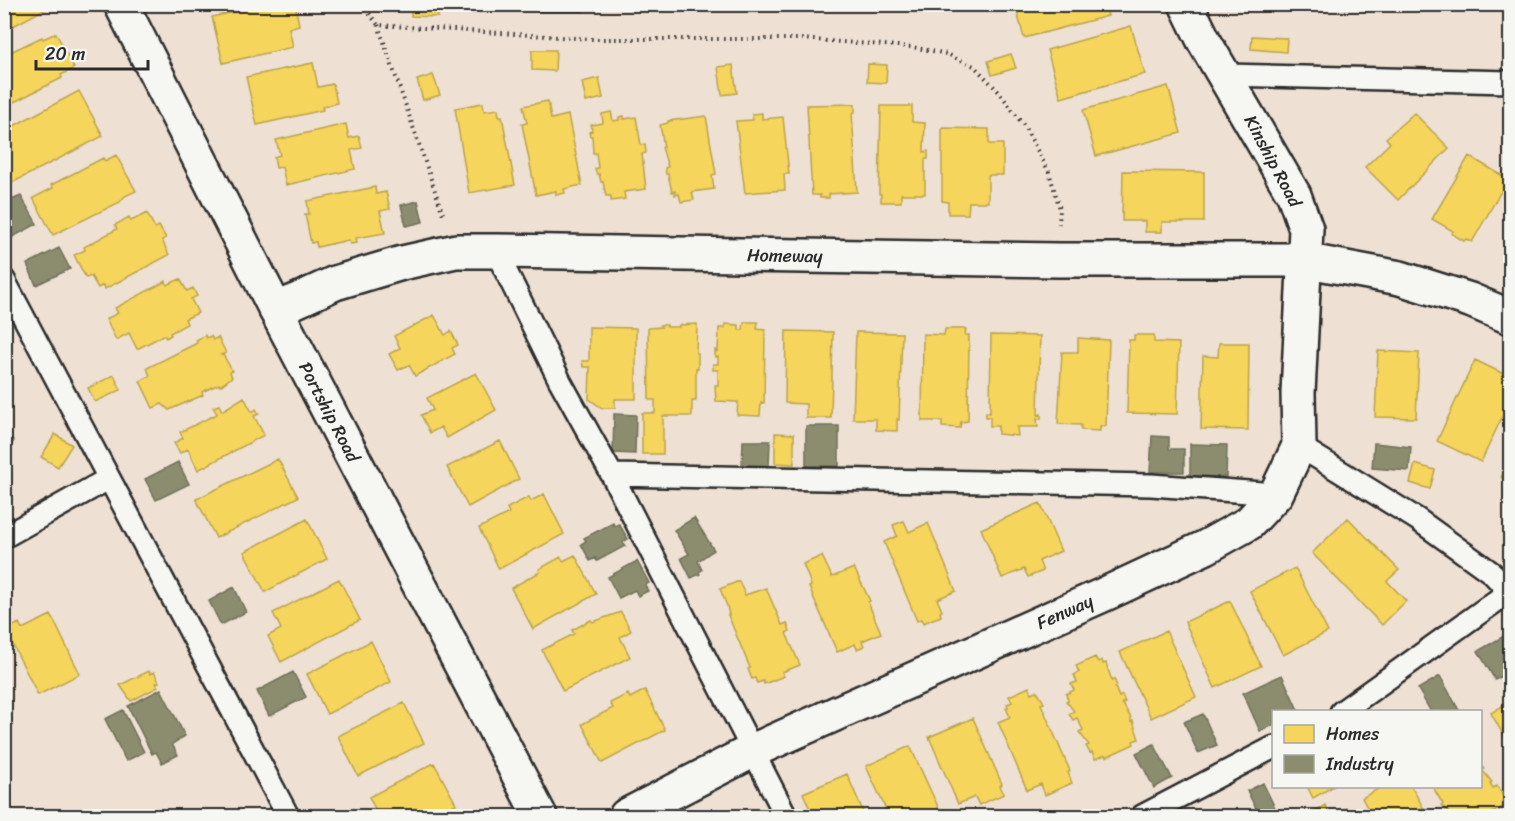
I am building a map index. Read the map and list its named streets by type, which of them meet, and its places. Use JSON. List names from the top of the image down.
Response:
{
  "streets": {
    "street": [
      "Kinship Road",
      "Homeway",
      "Portship Road",
      "Fenway"
    ]
  },
  "crossings": [
    ["Kinship Road", "Homeway"],
    ["Kinship Road", "Fenway"],
    ["Homeway", "Portship Road"],
    ["Homeway", "Fenway"]
  ],
  "legend": ["Homes", "Industry"],
  "scale_bar": "20 m"
}
